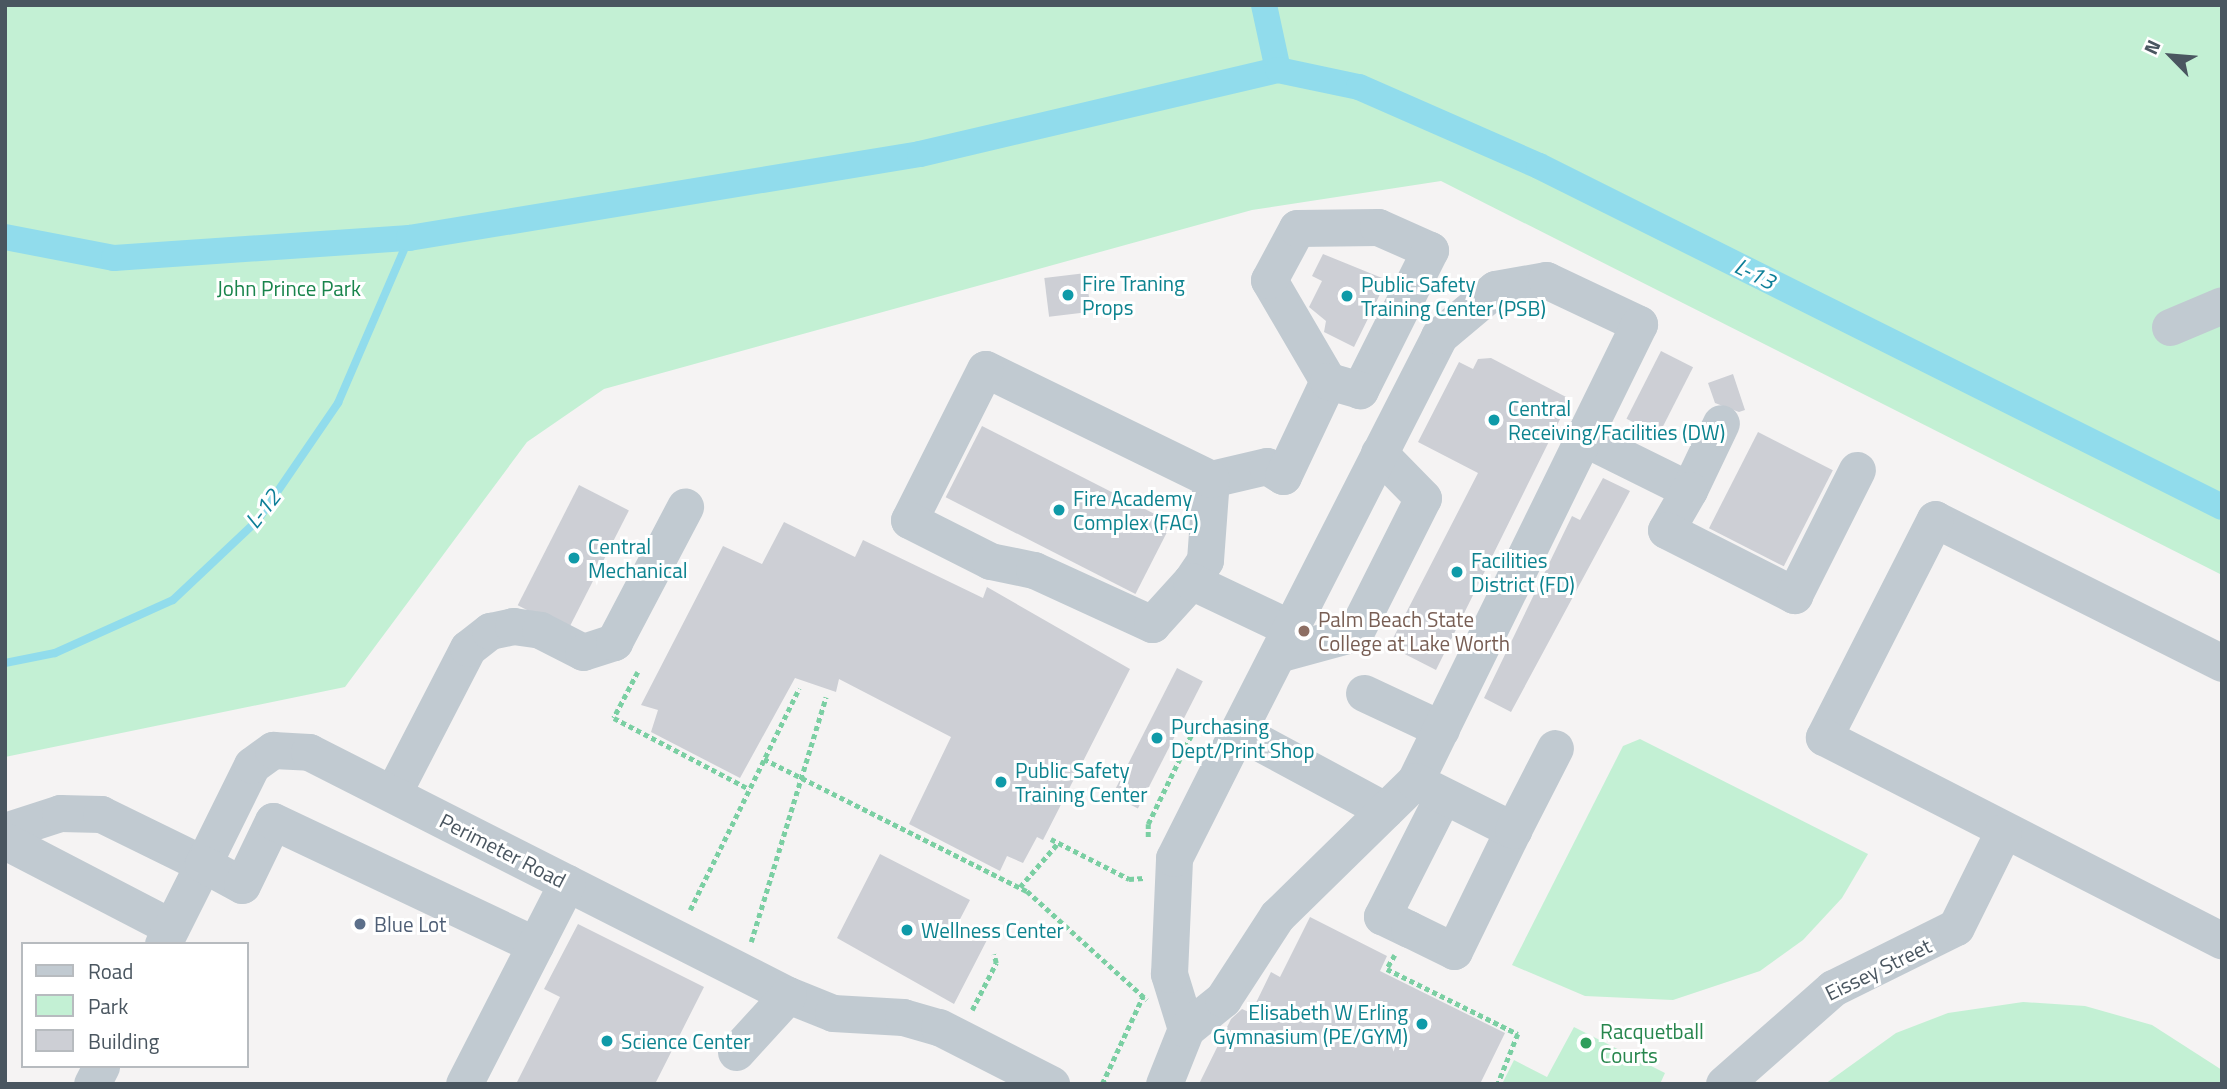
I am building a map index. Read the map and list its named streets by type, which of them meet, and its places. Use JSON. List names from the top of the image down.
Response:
{
  "streets": {
    "street": ["Perimeter Road", "Eissey Street"]
  },
  "water": ["L-13", "L-12"],
  "parks": ["John Prince Park"],
  "places": [
    "Fire Traning Props",
    "Public Safety Training Center (PSB)",
    "Central Receiving/Facilities (DW)",
    "Fire Academy Complex (FAC)",
    "Central Mechanical",
    "Facilities District (FD)",
    "Palm Beach State College at Lake Worth",
    "Purchasing Dept/Print Shop",
    "Public Safety Training Center",
    "Blue Lot",
    "Wellness Center",
    "Elisabeth W Erling Gymnasium (PE/GYM)",
    "Science Center",
    "Racquetball Courts"
  ],
  "legend": ["Road", "Park", "Building"],
  "north": "top left"
}
